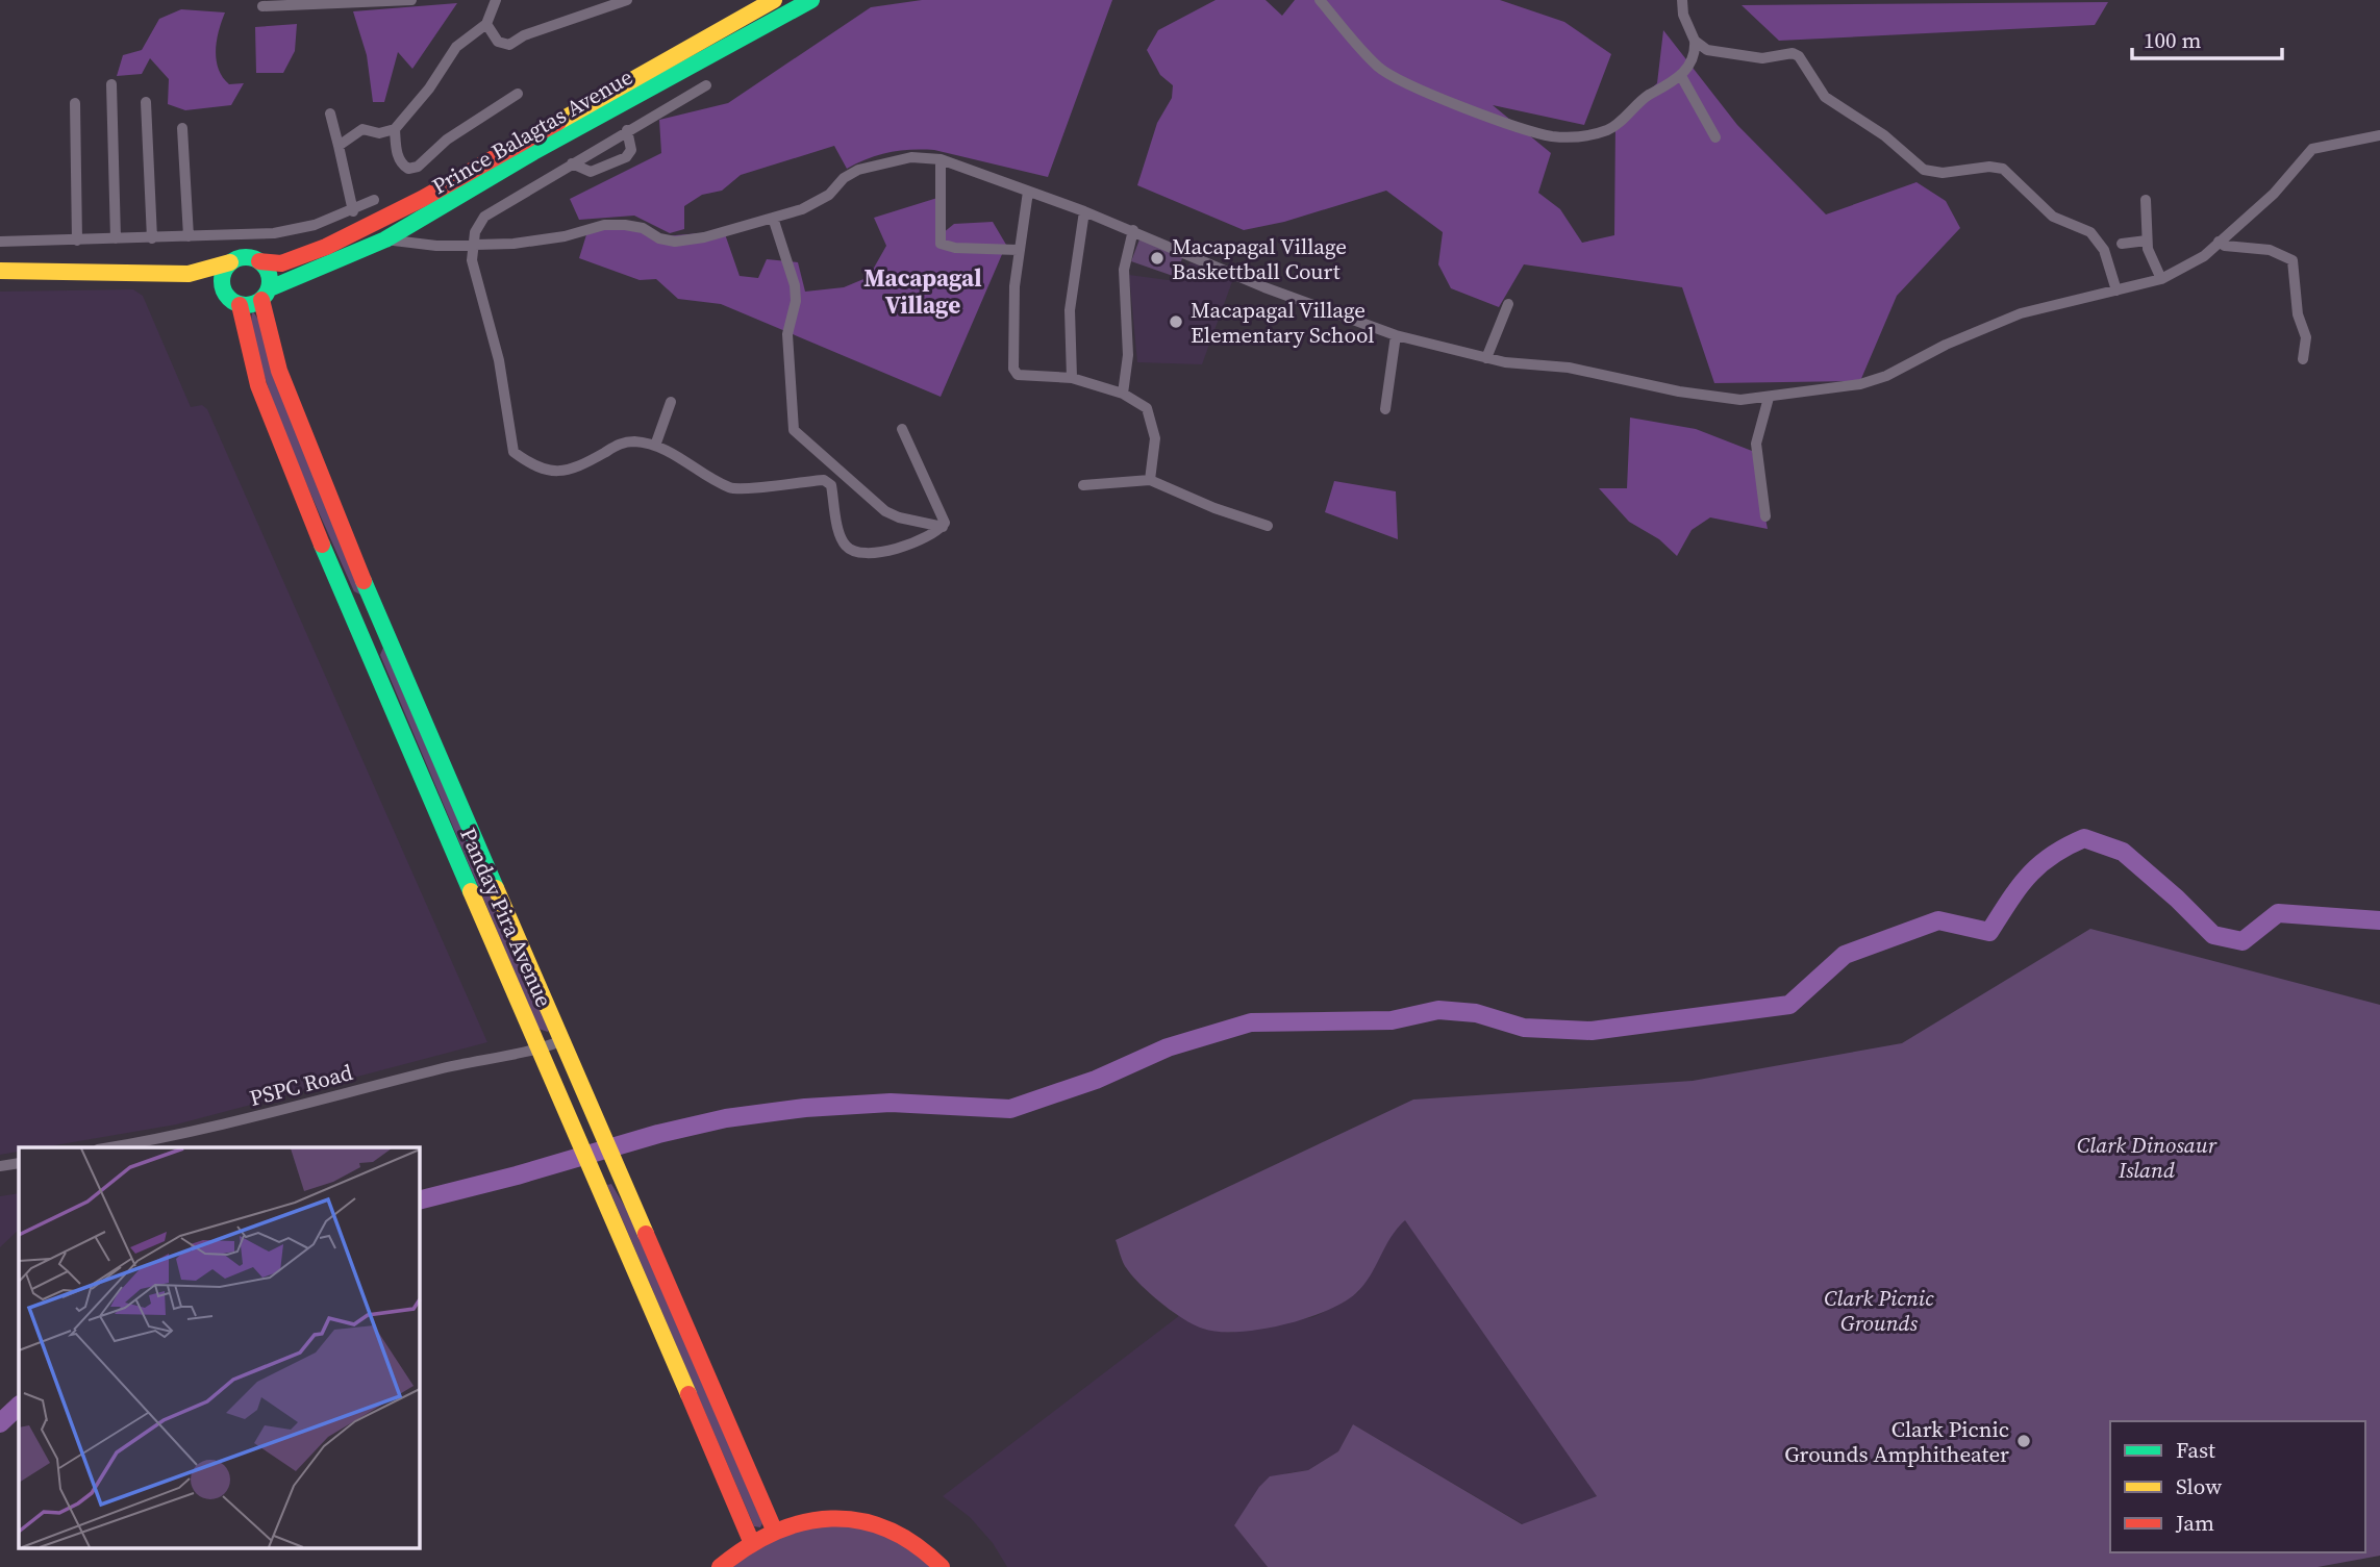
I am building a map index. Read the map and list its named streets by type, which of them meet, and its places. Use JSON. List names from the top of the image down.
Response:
{
  "streets": {
    "main road": ["Prince Balagtas Avenue", "Panday Pira Avenue"],
    "street": ["PSPC Road"]
  },
  "crossings": [
    ["Prince Balagtas Avenue", "Panday Pira Avenue"],
    ["Panday Pira Avenue", "PSPC Road"]
  ],
  "districts": ["Macapagal Village"],
  "parks": ["Clark Dinosaur Island", "Clark Picnic Grounds"],
  "places": ["Macapagal Village Baskettball Court", "Macapagal Village Elementary School", "Clark Picnic Grounds Amphitheater"],
  "legend": ["Fast", "Slow", "Jam"],
  "scale_bar": "100 m"
}
